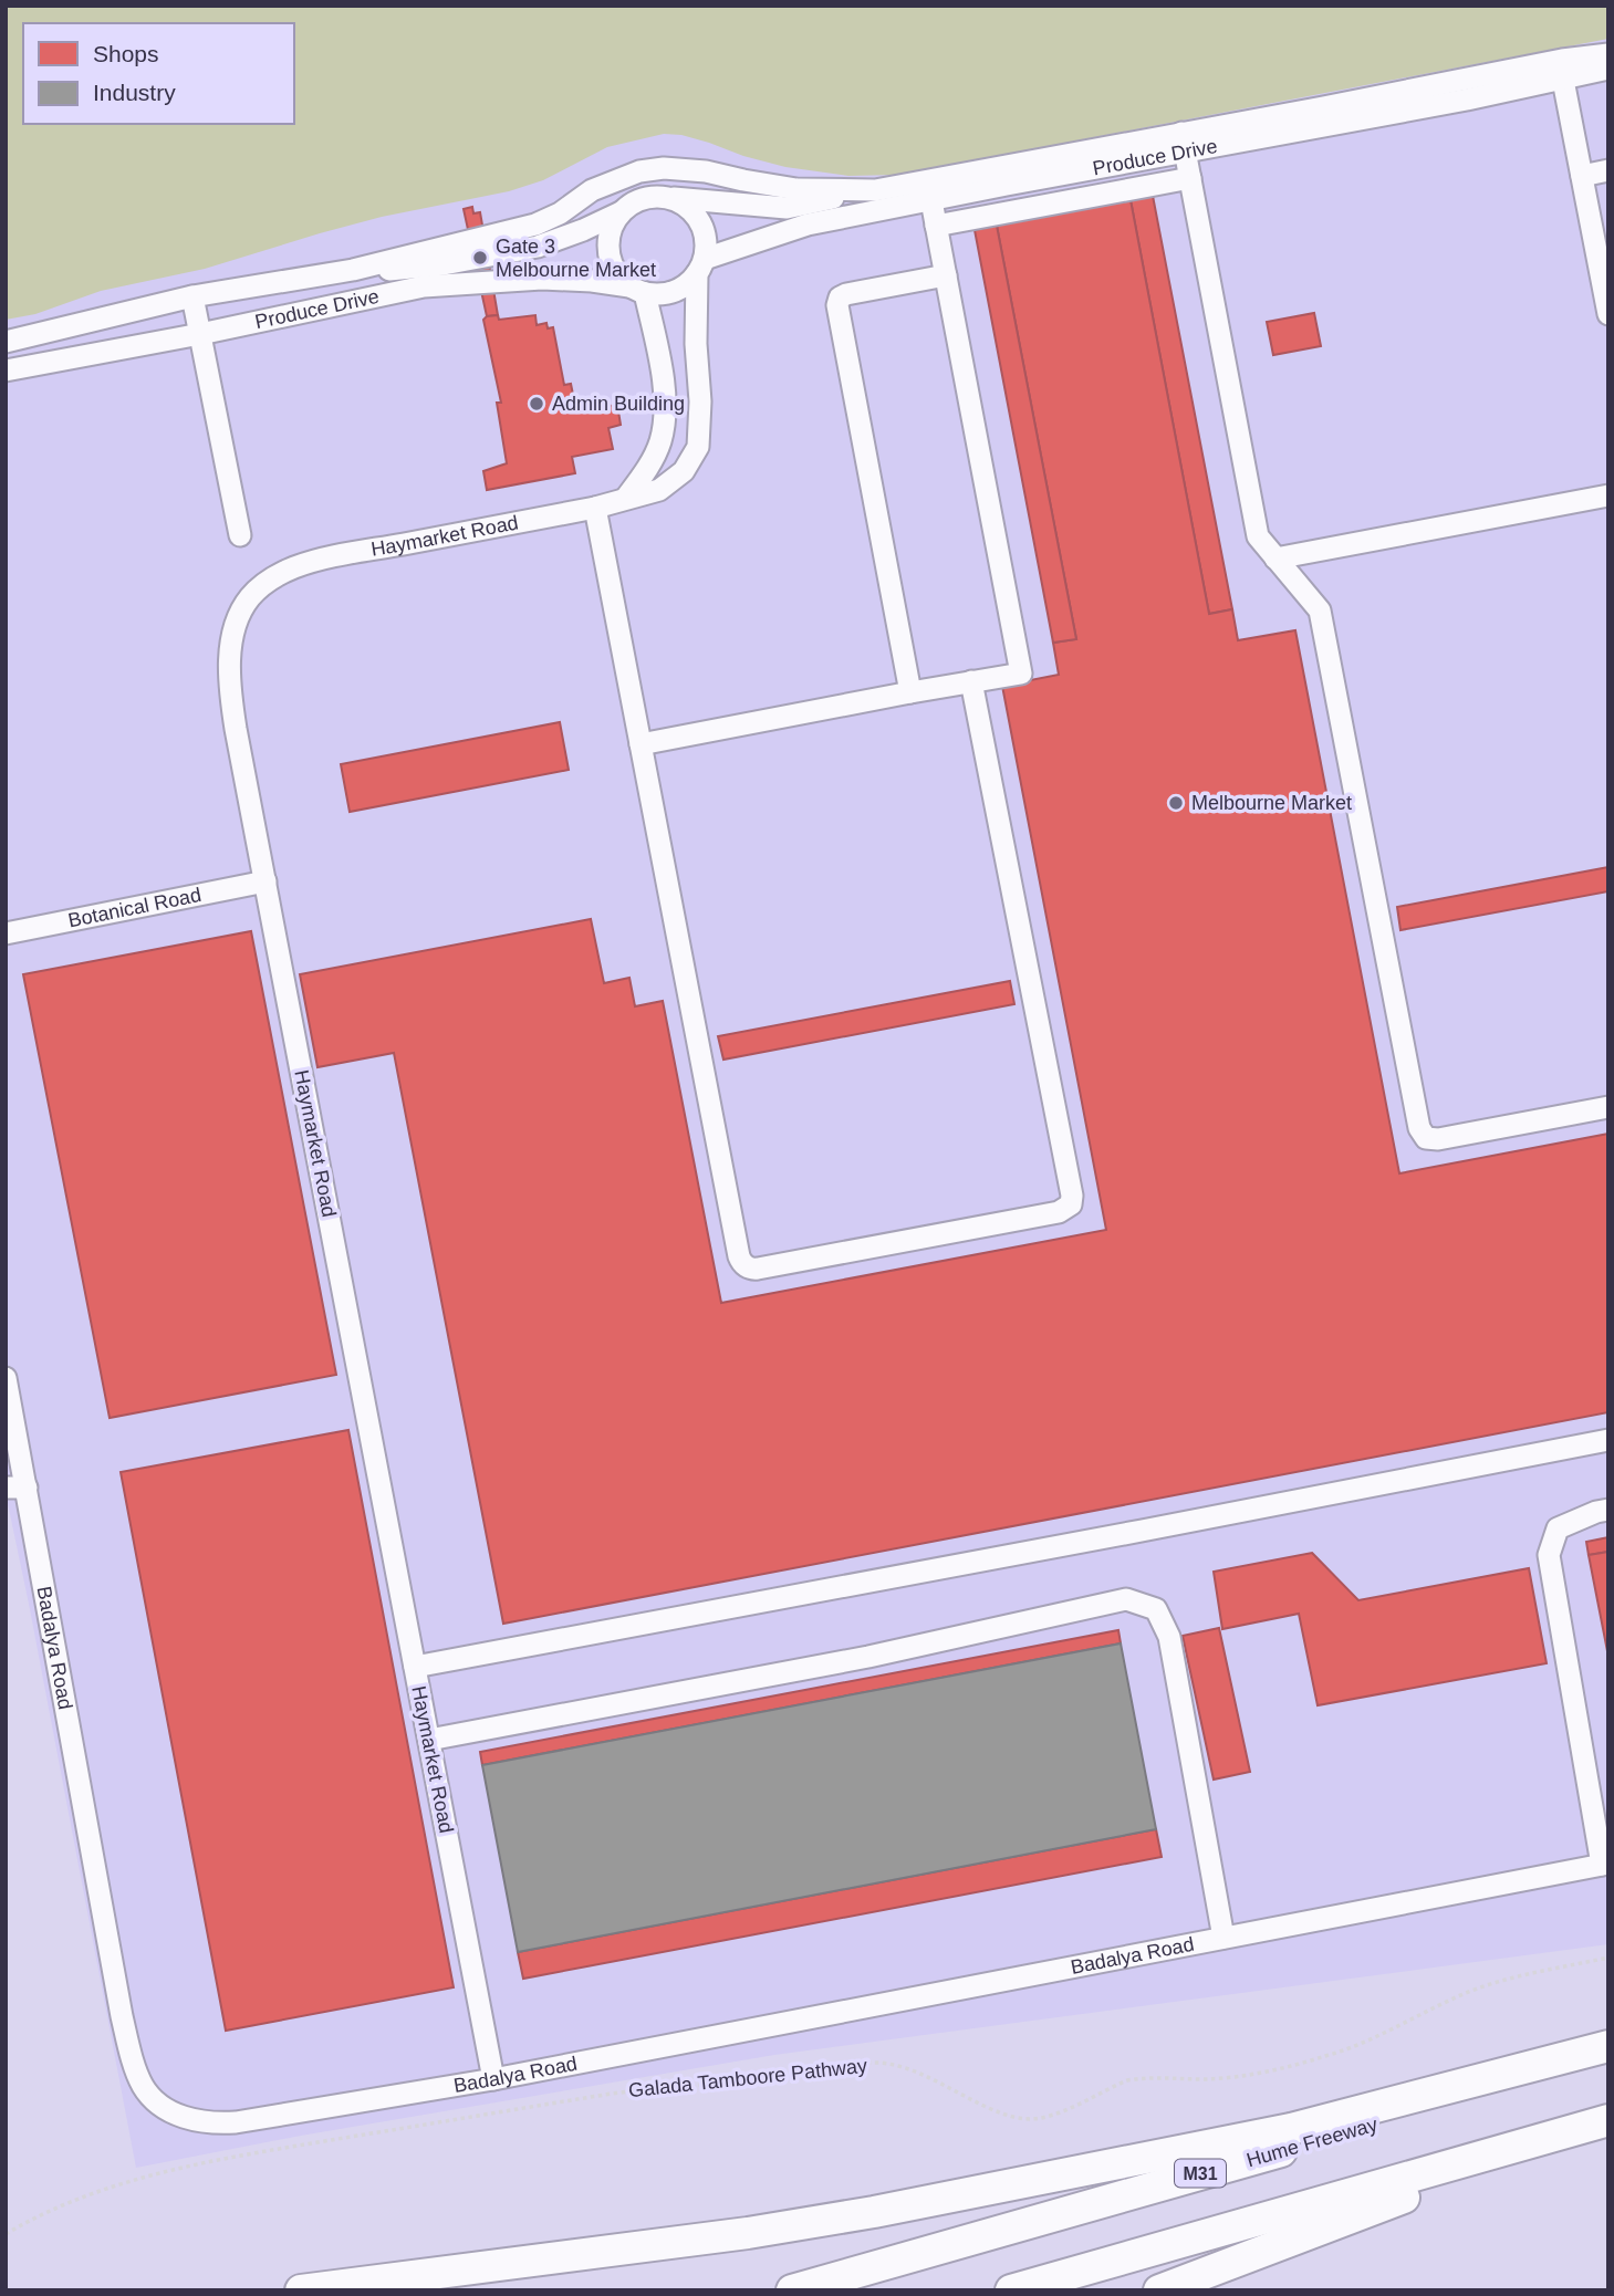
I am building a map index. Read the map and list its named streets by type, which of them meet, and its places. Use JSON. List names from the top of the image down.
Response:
{
  "streets": {
    "highway": ["Hume Freeway", "M31"],
    "lane": [
      "Produce Drive",
      "Haymarket Road",
      "Botanical Road",
      "Badalya Road"
    ],
    "path": ["Galada Tamboore Pathway"]
  },
  "crossings": [
    ["Produce Drive", "Haymarket Road"],
    ["Haymarket Road", "Botanical Road"],
    ["Haymarket Road", "Badalya Road"]
  ],
  "places": ["Gate 3 Melbourne Market", "Admin Building", "Melbourne Market"],
  "legend": ["Shops", "Industry"]
}
